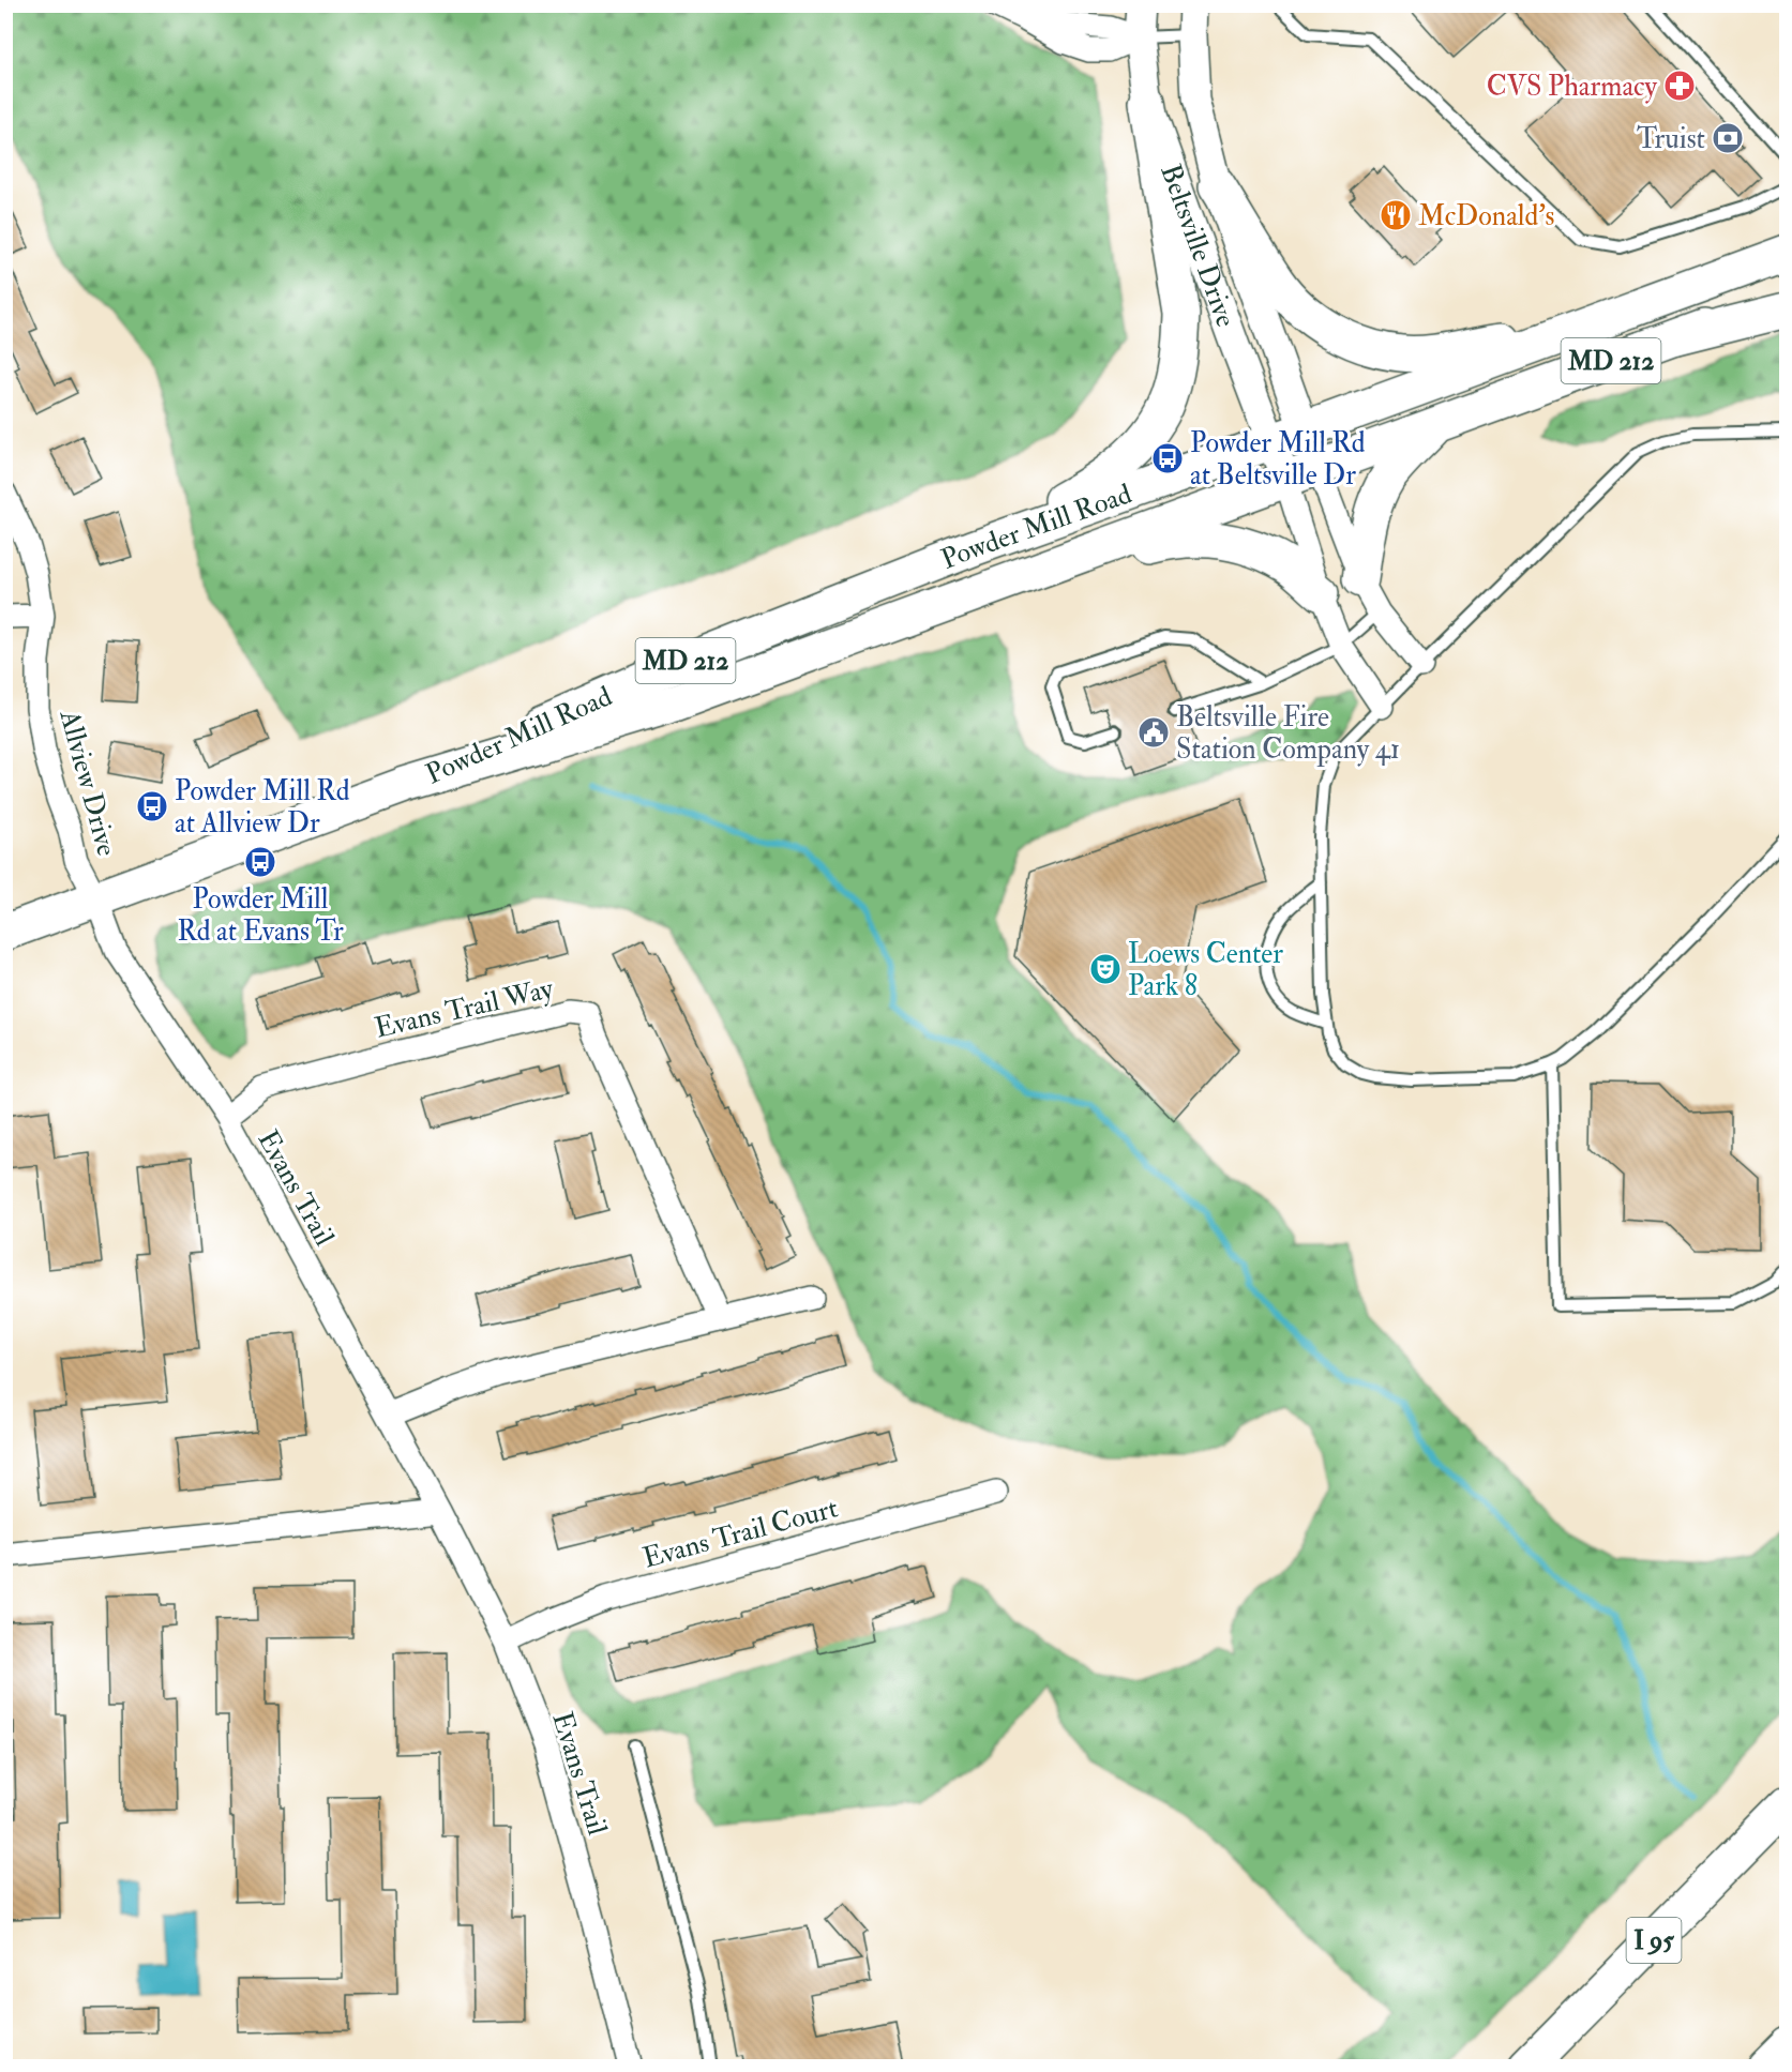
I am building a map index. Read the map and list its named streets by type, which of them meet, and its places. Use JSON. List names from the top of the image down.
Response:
{
  "streets": {
    "main road": ["MD 212", "Powder Mill Road", "I 95"],
    "street": [
      "Beltsville Drive",
      "Allview Drive",
      "Evans Trail Way",
      "Evans Trail",
      "Evans Trail Court"
    ]
  },
  "crossings": [
    ["Beltsville Drive", "Powder Mill Road"],
    ["Powder Mill Road", "Allview Drive"],
    ["Powder Mill Road", "Evans Trail"],
    ["Allview Drive", "Evans Trail"],
    ["Evans Trail Way", "Evans Trail"],
    ["Evans Trail", "Evans Trail Court"]
  ],
  "places": {
    "pharmacy": ["CVS Pharmacy"],
    "bank": ["Truist"],
    "restaurant": ["McDonald's"],
    "bus stop": ["Powder Mill Rd at Beltsville Dr", "Powder Mill Rd at Allview Dr", "Powder Mill Rd at Evans Tr"],
    "public building": ["Beltsville Fire Station Company 41"],
    "theatre": ["Loews Center Park 8"]
  }
}
